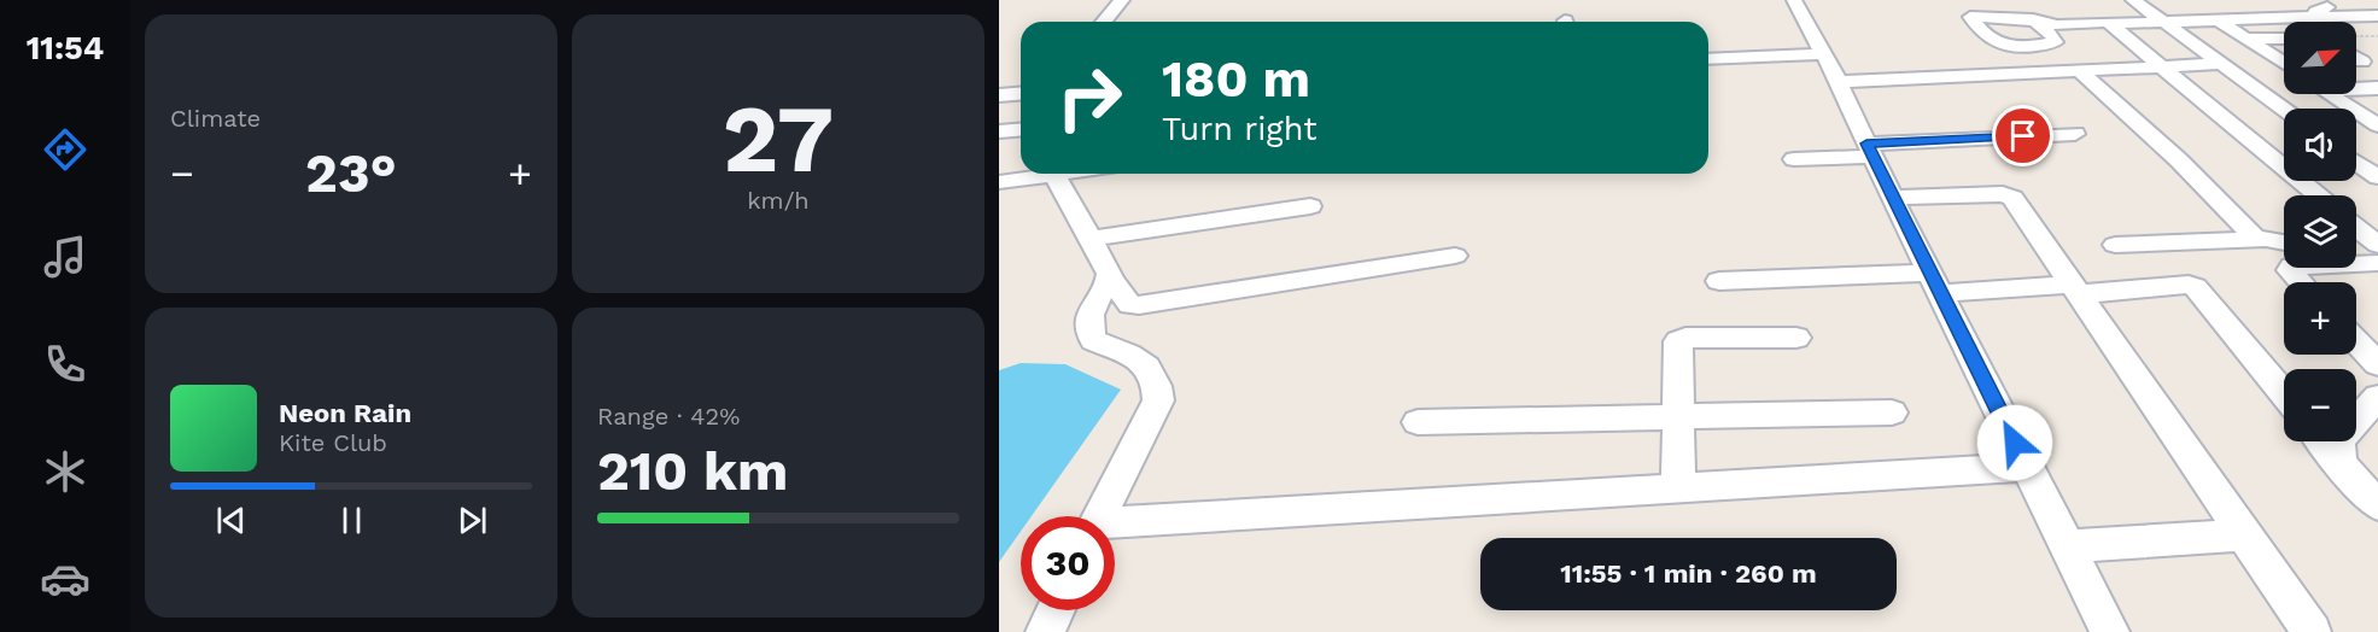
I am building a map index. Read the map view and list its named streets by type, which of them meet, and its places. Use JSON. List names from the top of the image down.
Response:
{
  "north": "top right",
  "page": {
    "tabs": "11:54",
    "tile": [
      "Climate",
      ["27", "km/h"],
      ["Range · 42%", "210 km"]
    ],
    "map_buttons": ["+", "−"],
    "turn": ["180 m", "Turn right"],
    "heat": ["−", "23°", "+"],
    "song": ["Neon Rain", "Kite Club"],
    "limit": "30",
    "trip": "11:55 · 1 min · 260 m"
  }
}
